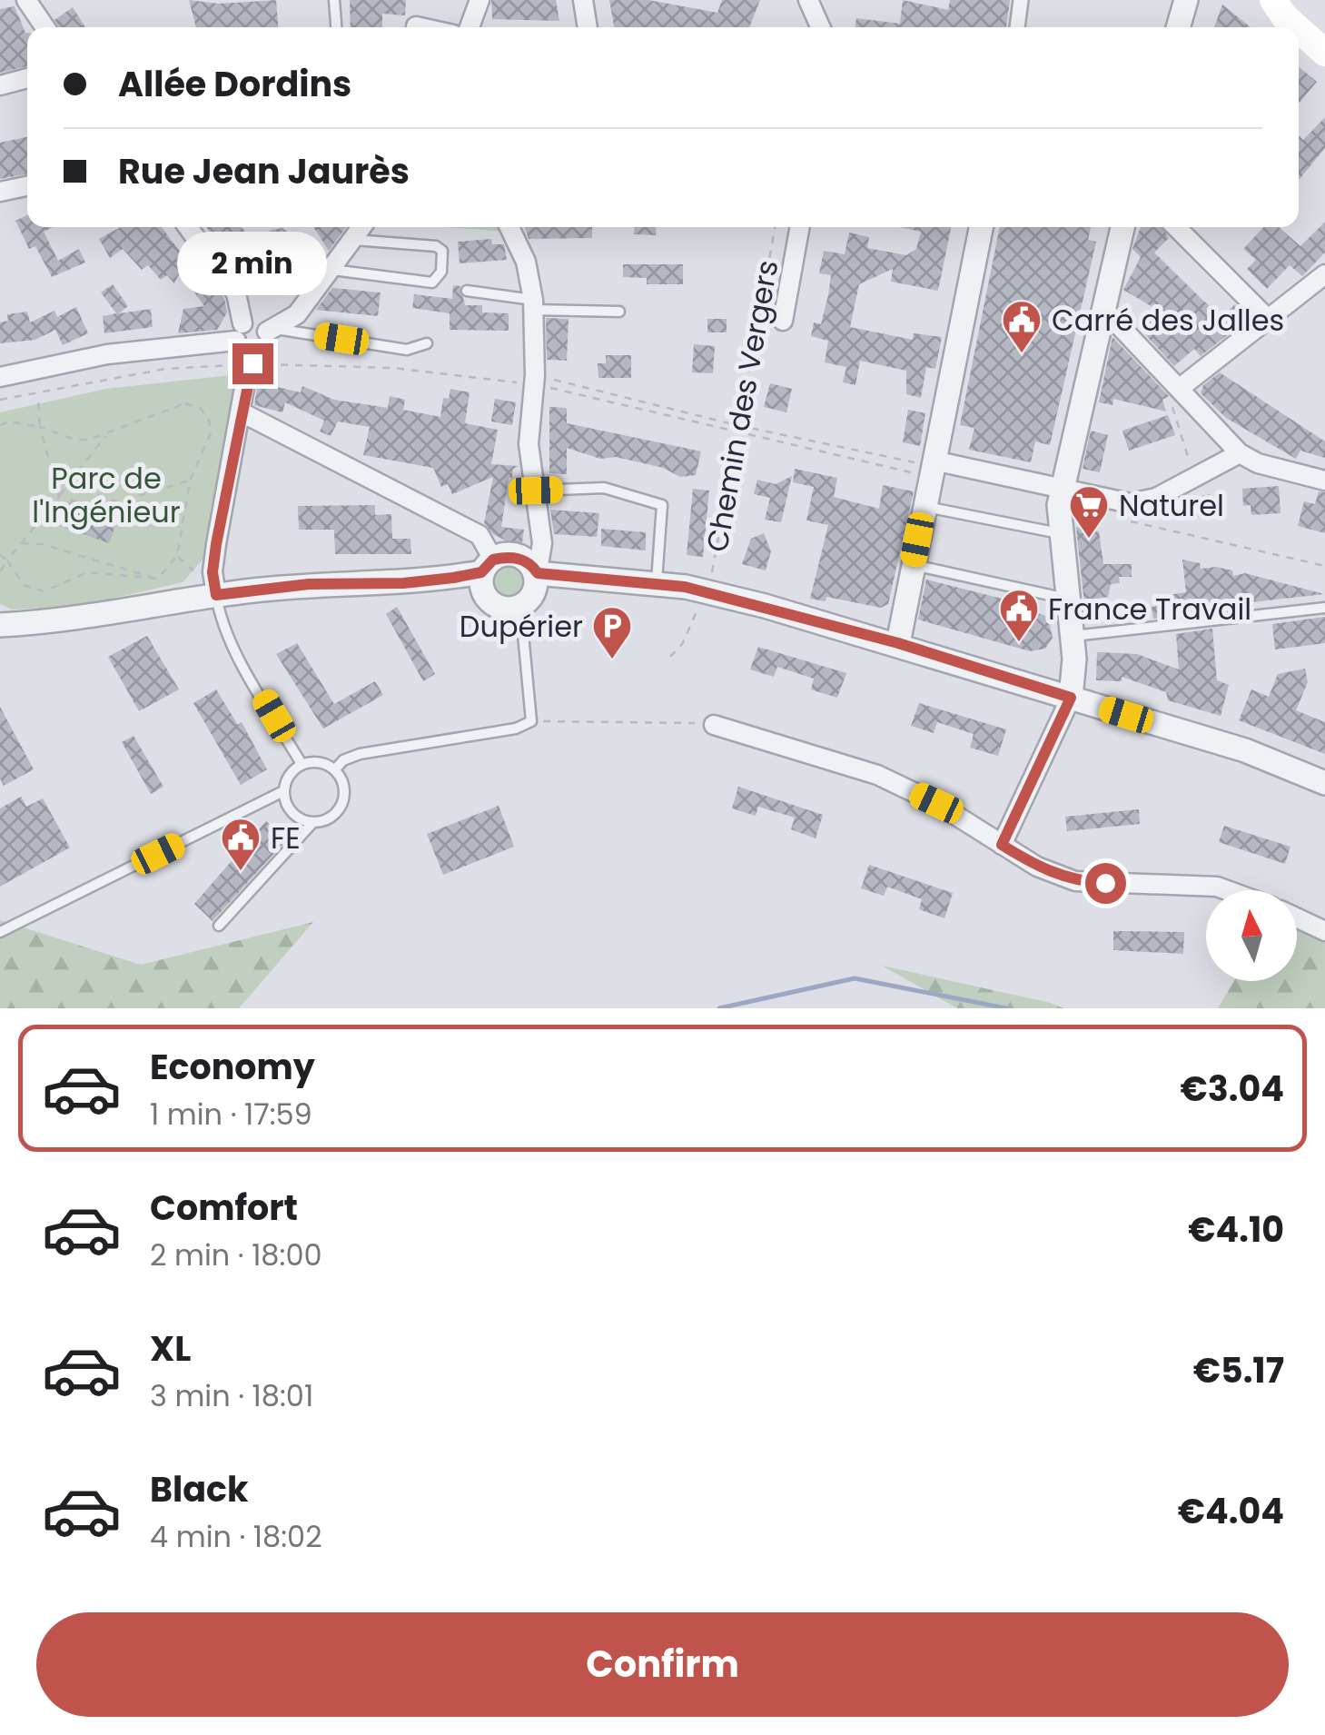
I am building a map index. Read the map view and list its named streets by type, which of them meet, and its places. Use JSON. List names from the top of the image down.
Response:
{
  "streets": {
    "street": ["Chemin des Vergers"]
  },
  "parks": ["Parc de l'Ingénieur"],
  "places": {
    "public building": ["Carré des Jalles", "France Travail", "FE"],
    "supermarket": ["Naturel"],
    "parking": ["Dupérier"]
  },
  "north": "top",
  "page": {
    "banner": ["Allée Dordins", "Rue Jean Jaurès"],
    "bubble": "2 min",
    "list": [
      {
        "name": "Economy",
        "note": "1 min · 17:59",
        "value": "€3.04"
      },
      {
        "name": "Comfort",
        "note": "2 min · 18:00",
        "value": "€4.10"
      },
      {
        "name": "XL",
        "note": "3 min · 18:01",
        "value": "€5.17"
      },
      {
        "name": "Black",
        "note": "4 min · 18:02",
        "value": "€4.04"
      }
    ],
    "buttons": "Confirm"
  }
}
